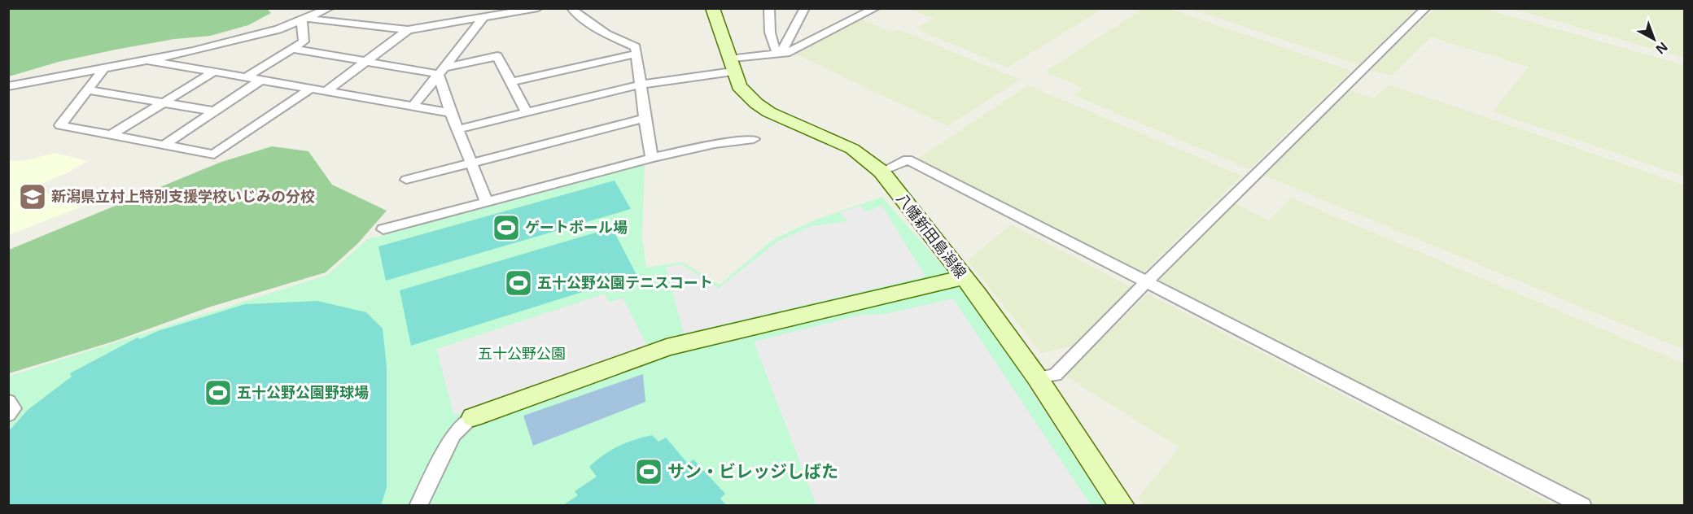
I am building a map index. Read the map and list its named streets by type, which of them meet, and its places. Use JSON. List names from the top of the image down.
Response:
{
  "streets": {
    "main road": ["八幡新田島潟線"]
  },
  "parks": ["五十公野公園"],
  "places": {
    "school or university": ["新潟県立村上特別支援学校いじみの分校"],
    "sports": [
      "ゲートボール場",
      "五十公野公園テニスコート",
      "五十公野公園野球場",
      "サン・ビレッジしばた"
    ]
  },
  "north": "bottom right"
}
